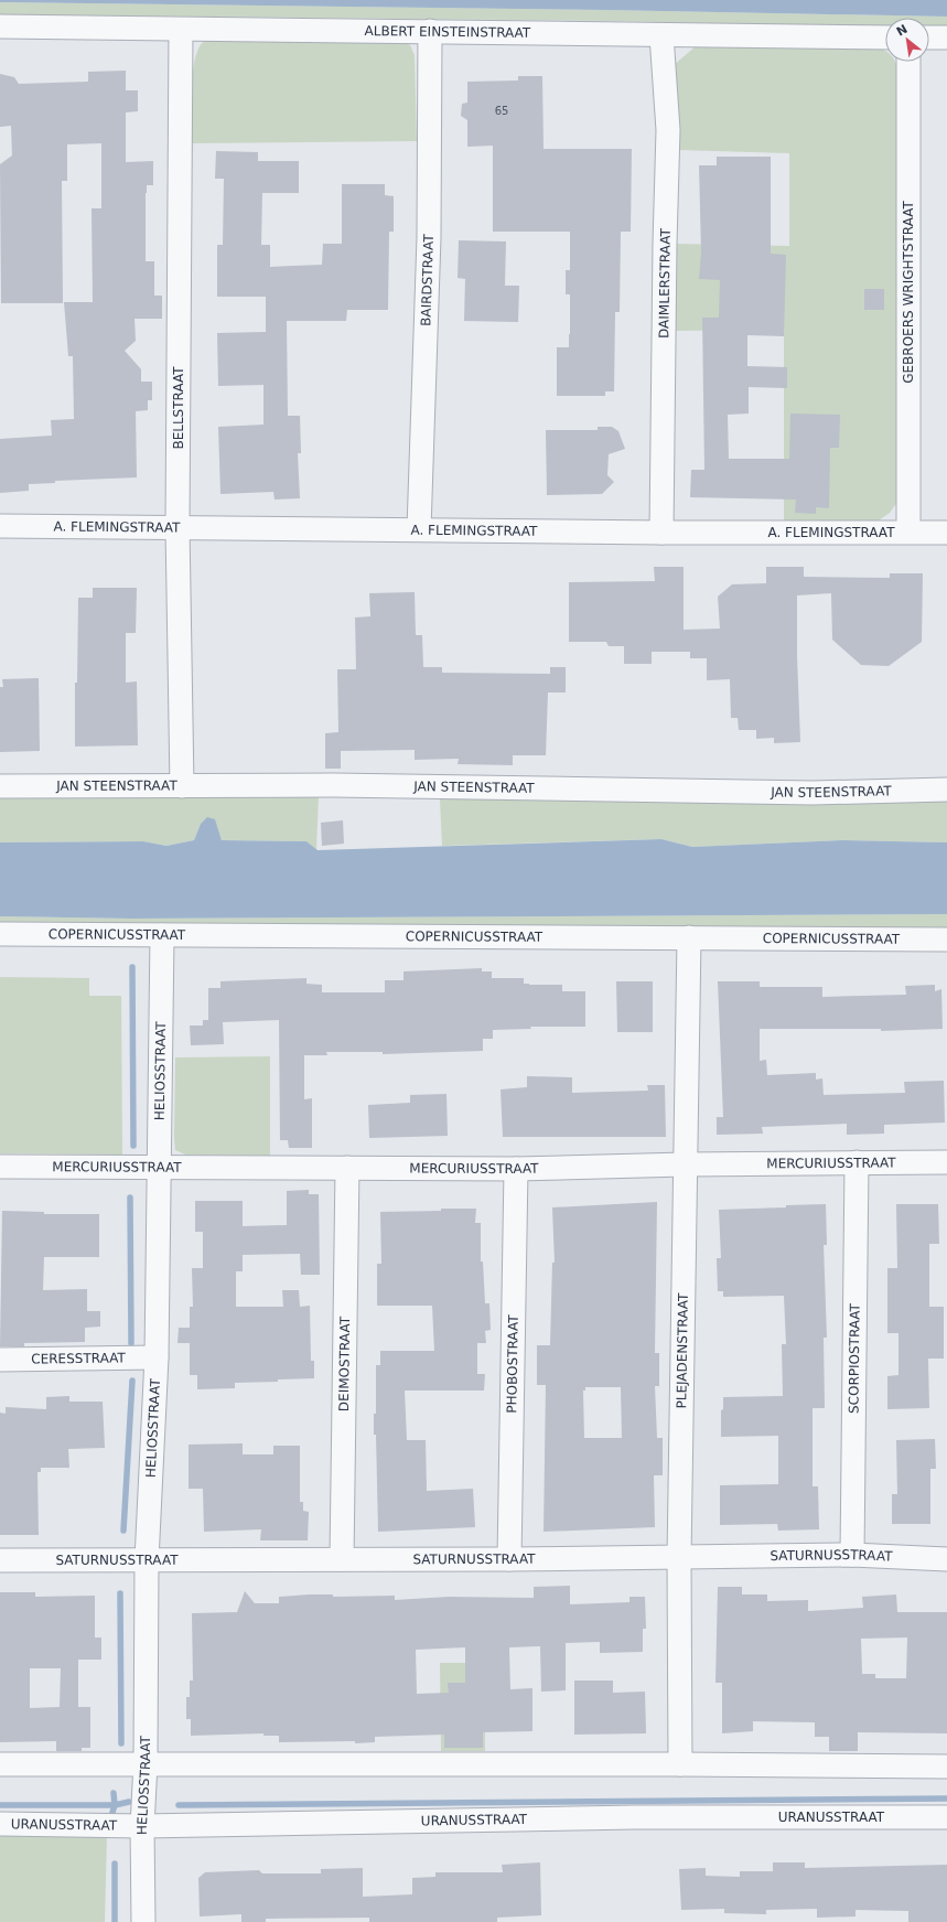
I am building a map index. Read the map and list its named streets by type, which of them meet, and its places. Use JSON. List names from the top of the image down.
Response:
{
  "streets": {
    "street": [
      "ALBERT EINSTEINSTRAAT",
      "BAIRDSTRAAT",
      "DAIMLERSTRAAT",
      "GEBROERS WRIGHTSTRAAT",
      "BELLSTRAAT",
      "A. FLEMINGSTRAAT",
      "JAN STEENSTRAAT",
      "COPERNICUSSTRAAT",
      "HELIOSSTRAAT",
      "MERCURIUSSTRAAT",
      "PLEJADENSTRAAT",
      "CERESSTRAAT",
      "SCORPIOSTRAAT",
      "DEIMOSTRAAT",
      "PHOBOSTRAAT",
      "SATURNUSSTRAAT",
      "URANUSSTRAAT"
    ]
  },
  "crossings": [
    ["ALBERT EINSTEINSTRAAT", "BAIRDSTRAAT"],
    ["ALBERT EINSTEINSTRAAT", "DAIMLERSTRAAT"],
    ["ALBERT EINSTEINSTRAAT", "BELLSTRAAT"],
    ["BAIRDSTRAAT", "A. FLEMINGSTRAAT"],
    ["DAIMLERSTRAAT", "A. FLEMINGSTRAAT"],
    ["GEBROERS WRIGHTSTRAAT", "A. FLEMINGSTRAAT"],
    ["BELLSTRAAT", "A. FLEMINGSTRAAT"],
    ["BELLSTRAAT", "JAN STEENSTRAAT"],
    ["COPERNICUSSTRAAT", "HELIOSSTRAAT"],
    ["COPERNICUSSTRAAT", "PLEJADENSTRAAT"],
    ["HELIOSSTRAAT", "MERCURIUSSTRAAT"],
    ["HELIOSSTRAAT", "CERESSTRAAT"],
    ["HELIOSSTRAAT", "SATURNUSSTRAAT"],
    ["HELIOSSTRAAT", "URANUSSTRAAT"],
    ["MERCURIUSSTRAAT", "PLEJADENSTRAAT"],
    ["MERCURIUSSTRAAT", "SCORPIOSTRAAT"],
    ["MERCURIUSSTRAAT", "DEIMOSTRAAT"],
    ["MERCURIUSSTRAAT", "PHOBOSTRAAT"],
    ["PLEJADENSTRAAT", "SATURNUSSTRAAT"],
    ["SCORPIOSTRAAT", "SATURNUSSTRAAT"],
    ["DEIMOSTRAAT", "SATURNUSSTRAAT"],
    ["PHOBOSTRAAT", "SATURNUSSTRAAT"]
  ],
  "house_numbers": ["65"],
  "north": "top left"
}
